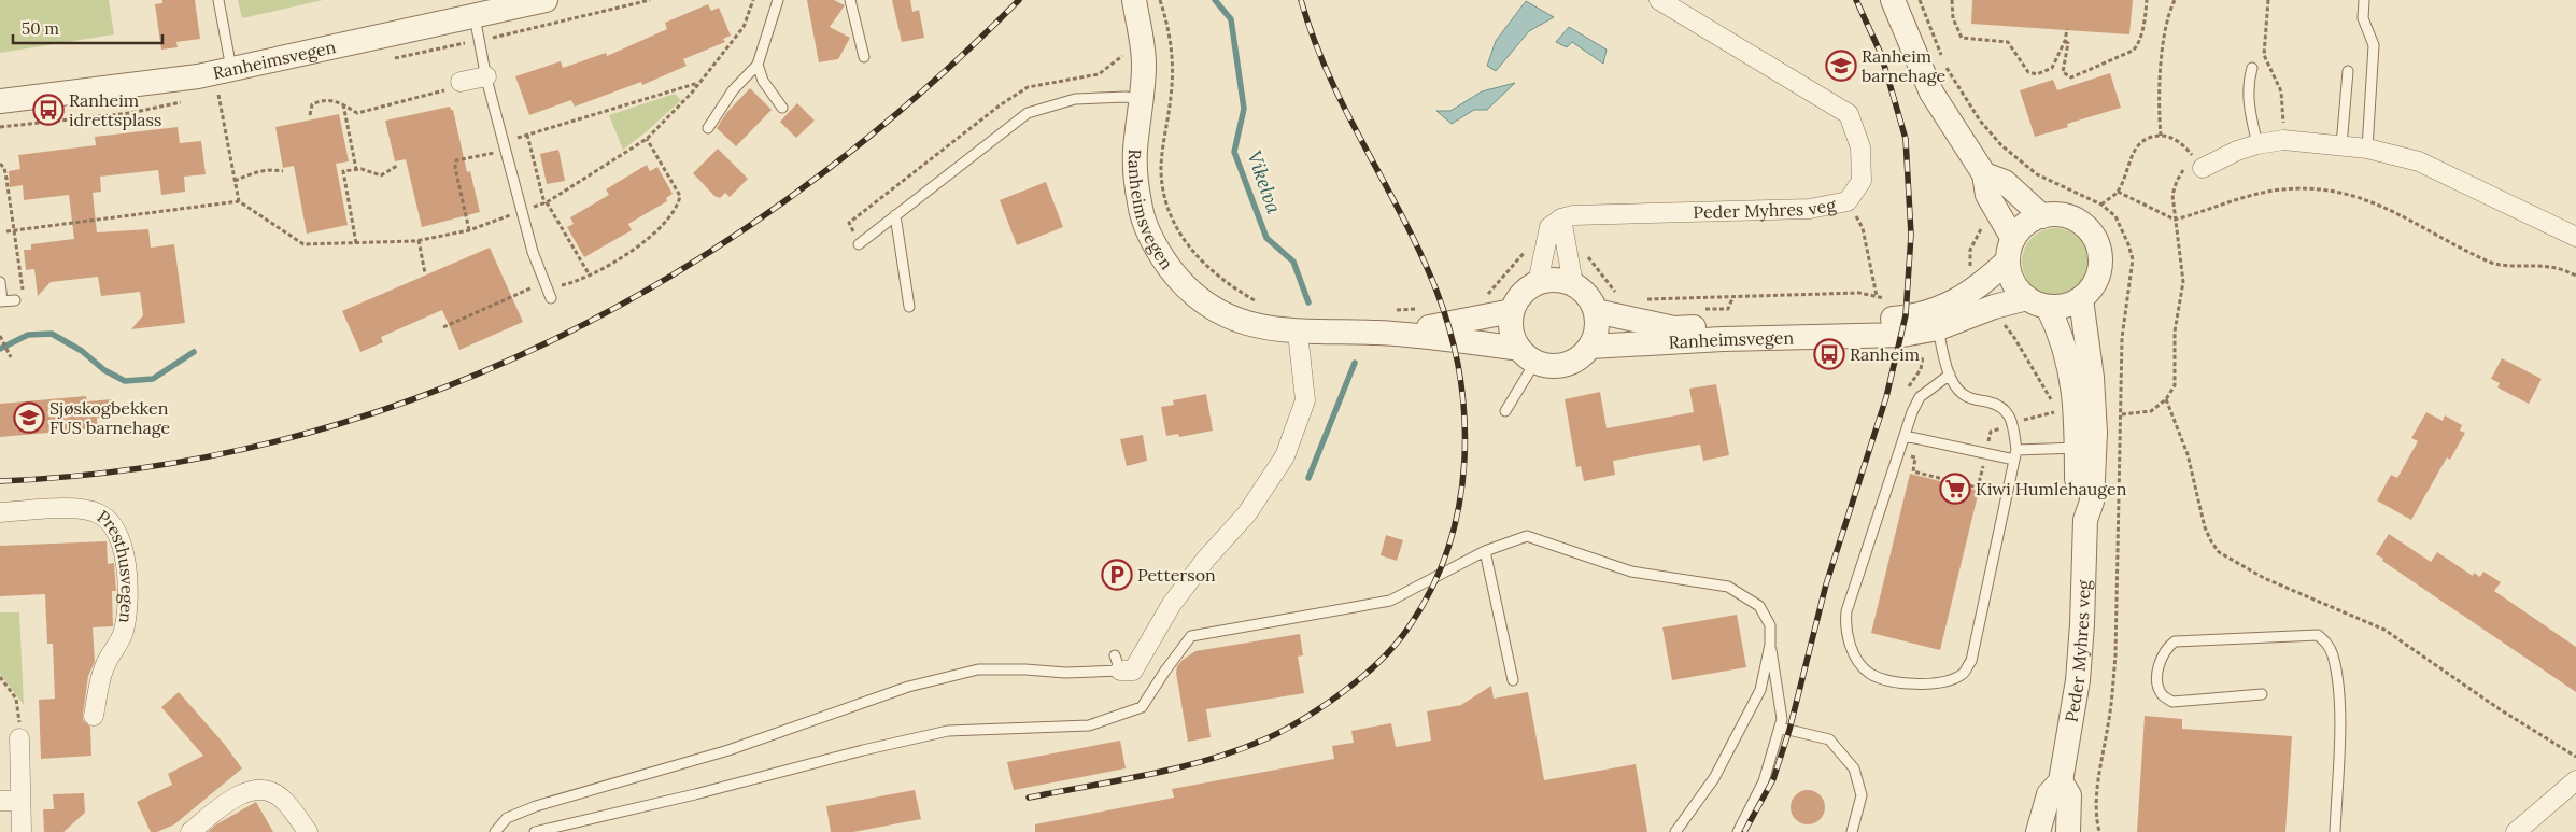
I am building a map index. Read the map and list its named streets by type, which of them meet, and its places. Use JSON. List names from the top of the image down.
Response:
{
  "streets": {
    "street": ["Ranheimsvegen", "Peder Myhres veg", "Presthusvegen"]
  },
  "crossings": [
    ["Ranheimsvegen", "Peder Myhres veg"]
  ],
  "water": ["Vikelva"],
  "places": {
    "school or university": ["Ranheim barnehage", "Sjøskogbekken FUS barnehage"],
    "bus stop": ["Ranheim idrettsplass", "Ranheim"],
    "supermarket": ["Kiwi Humlehaugen"],
    "parking": ["Petterson"]
  },
  "scale_bar": "50 m"
}
